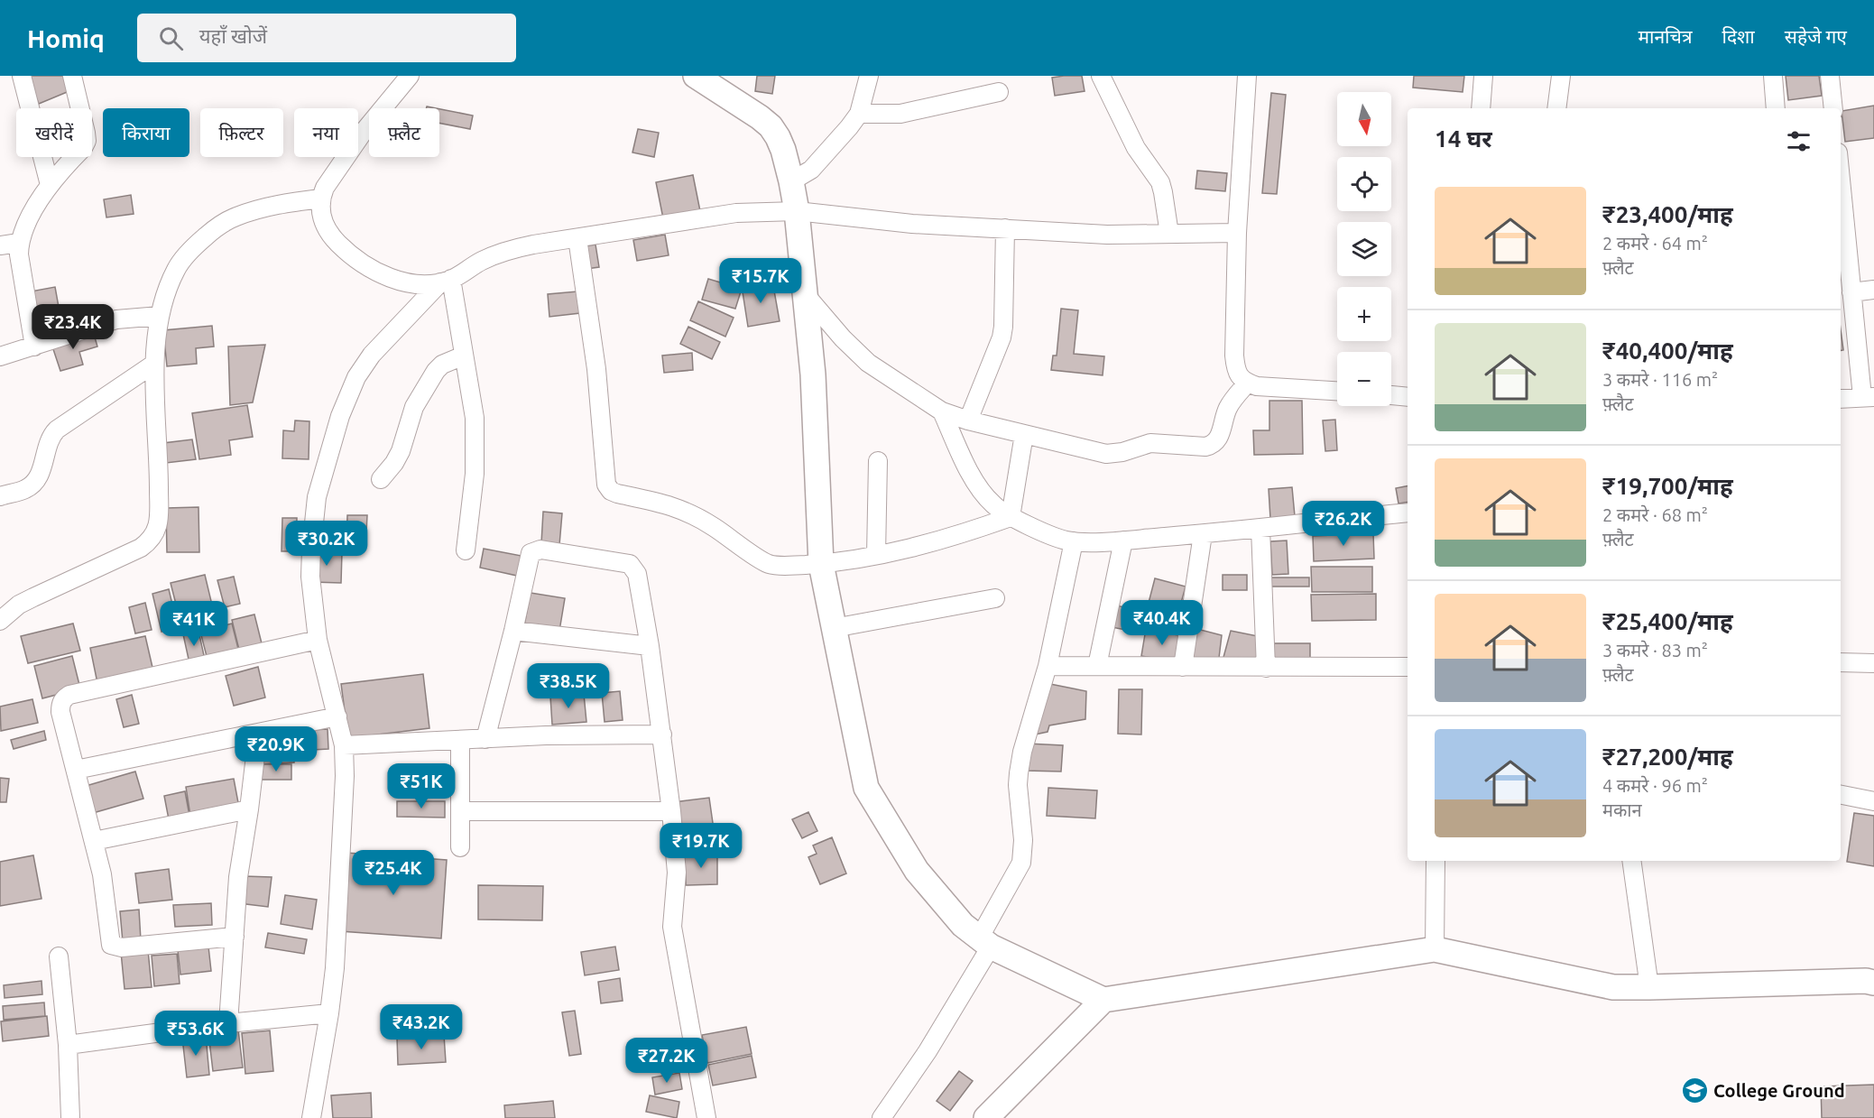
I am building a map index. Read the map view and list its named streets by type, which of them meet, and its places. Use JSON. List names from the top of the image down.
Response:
{
  "places": {
    "school or university": ["College Ground"]
  },
  "north": "bottom",
  "page": {
    "header": "Homiq",
    "search": "यहाँ खोजें",
    "nav": ["मानचित्र", "दिशा", "सहेजे गए"],
    "map_buttons": ["+", "−"],
    "chip": [
      "खरीदें",
      "किराया",
      "फ़िल्टर",
      "नया",
      "फ़्लैट"
    ],
    "heading": "14 घर",
    "list": [
      {
        "name": "₹23,400/माह",
        "note": "2 कमरे · 64 m² · फ़्लैट"
      },
      {
        "name": "₹40,400/माह",
        "note": "3 कमरे · 116 m² · फ़्लैट"
      },
      {
        "name": "₹19,700/माह",
        "note": "2 कमरे · 68 m² · फ़्लैट"
      },
      {
        "name": "₹25,400/माह",
        "note": "3 कमरे · 83 m² · फ़्लैट"
      },
      {
        "name": "₹27,200/माह",
        "note": "4 कमरे · 96 m² · मकान"
      }
    ],
    "price": [
      "₹15.7K",
      "₹23.4K",
      "₹26.2K",
      "₹30.2K",
      "₹40.4K",
      "₹41K",
      "₹38.5K",
      "₹20.9K",
      "₹51K",
      "₹19.7K",
      "₹25.4K",
      "₹43.2K",
      "₹53.6K",
      "₹27.2K"
    ]
  }
}
